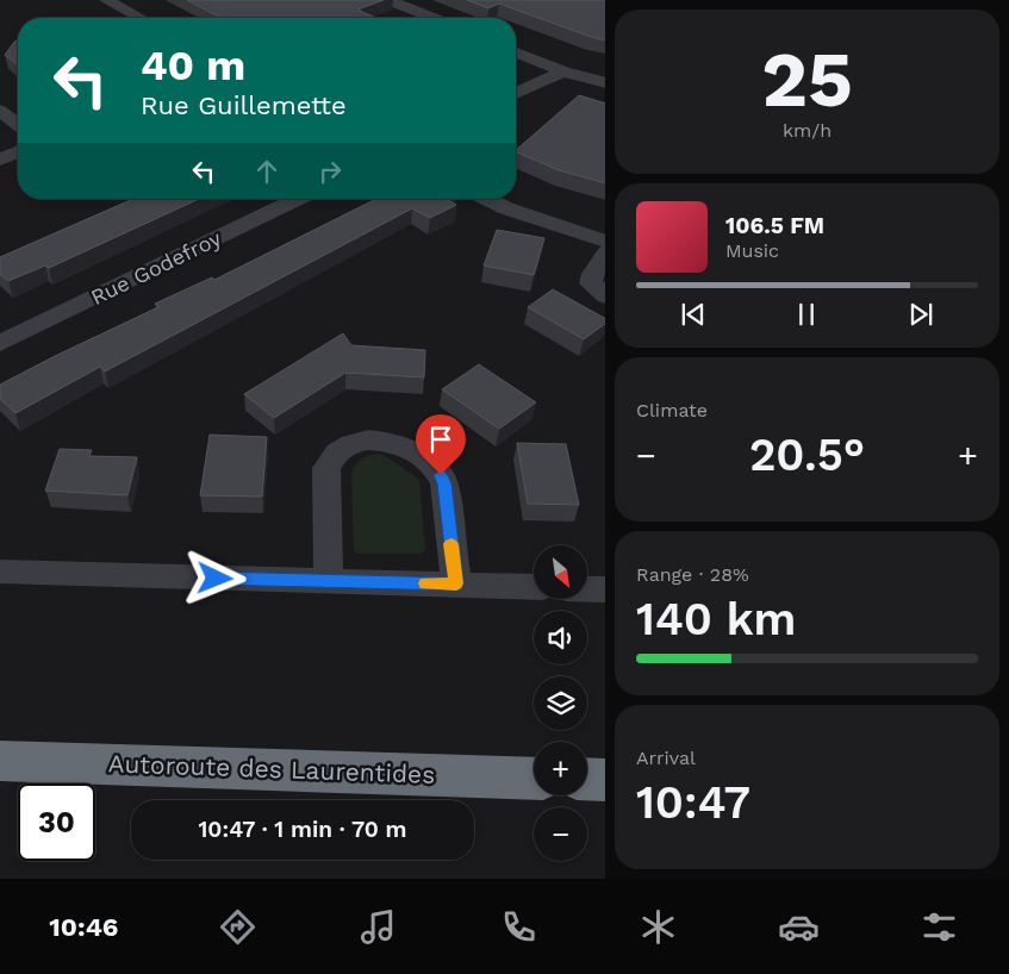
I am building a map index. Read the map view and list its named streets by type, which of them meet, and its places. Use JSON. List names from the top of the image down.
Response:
{
  "streets": {
    "highway": ["Autoroute des Laurentides"],
    "street": ["Rue Godefroy"]
  },
  "north": "bottom right",
  "page": {
    "tile": [
      ["25", "km/h"],
      "Climate",
      ["Range · 28%", "140 km"],
      ["Arrival", "10:47"]
    ],
    "turn": ["40 m", "Rue Guillemette"],
    "song": ["106.5 FM", "Music"],
    "heat": ["−", "20.5°", "+"],
    "map_buttons": ["+", "−"],
    "limit": "30",
    "trip": "10:47 · 1 min · 70 m",
    "tabs": "10:46"
  }
}
